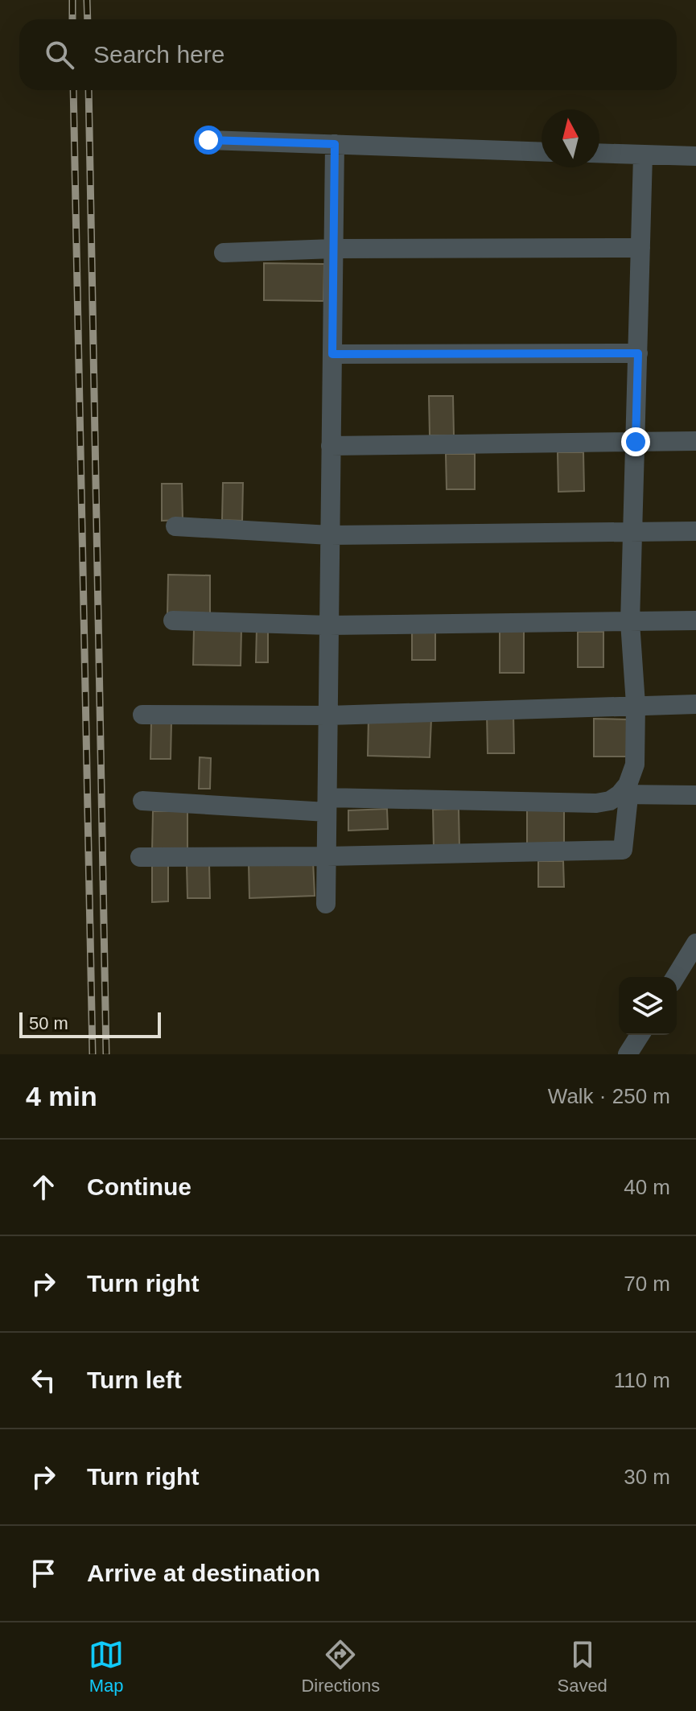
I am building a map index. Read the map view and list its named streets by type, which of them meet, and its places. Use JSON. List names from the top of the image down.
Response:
{
  "scale_bar": "50 m",
  "north": "top",
  "page": {
    "search": "Search here",
    "scale": "50 m",
    "heading": ["4 min", "Walk · 250 m"],
    "list": [
      ["Continue", "40 m"],
      ["Turn right", "70 m"],
      ["Turn left", "110 m"],
      ["Turn right", "30 m"],
      "Arrive at destination"
    ],
    "nav": ["Map", "Directions", "Saved"]
  }
}
